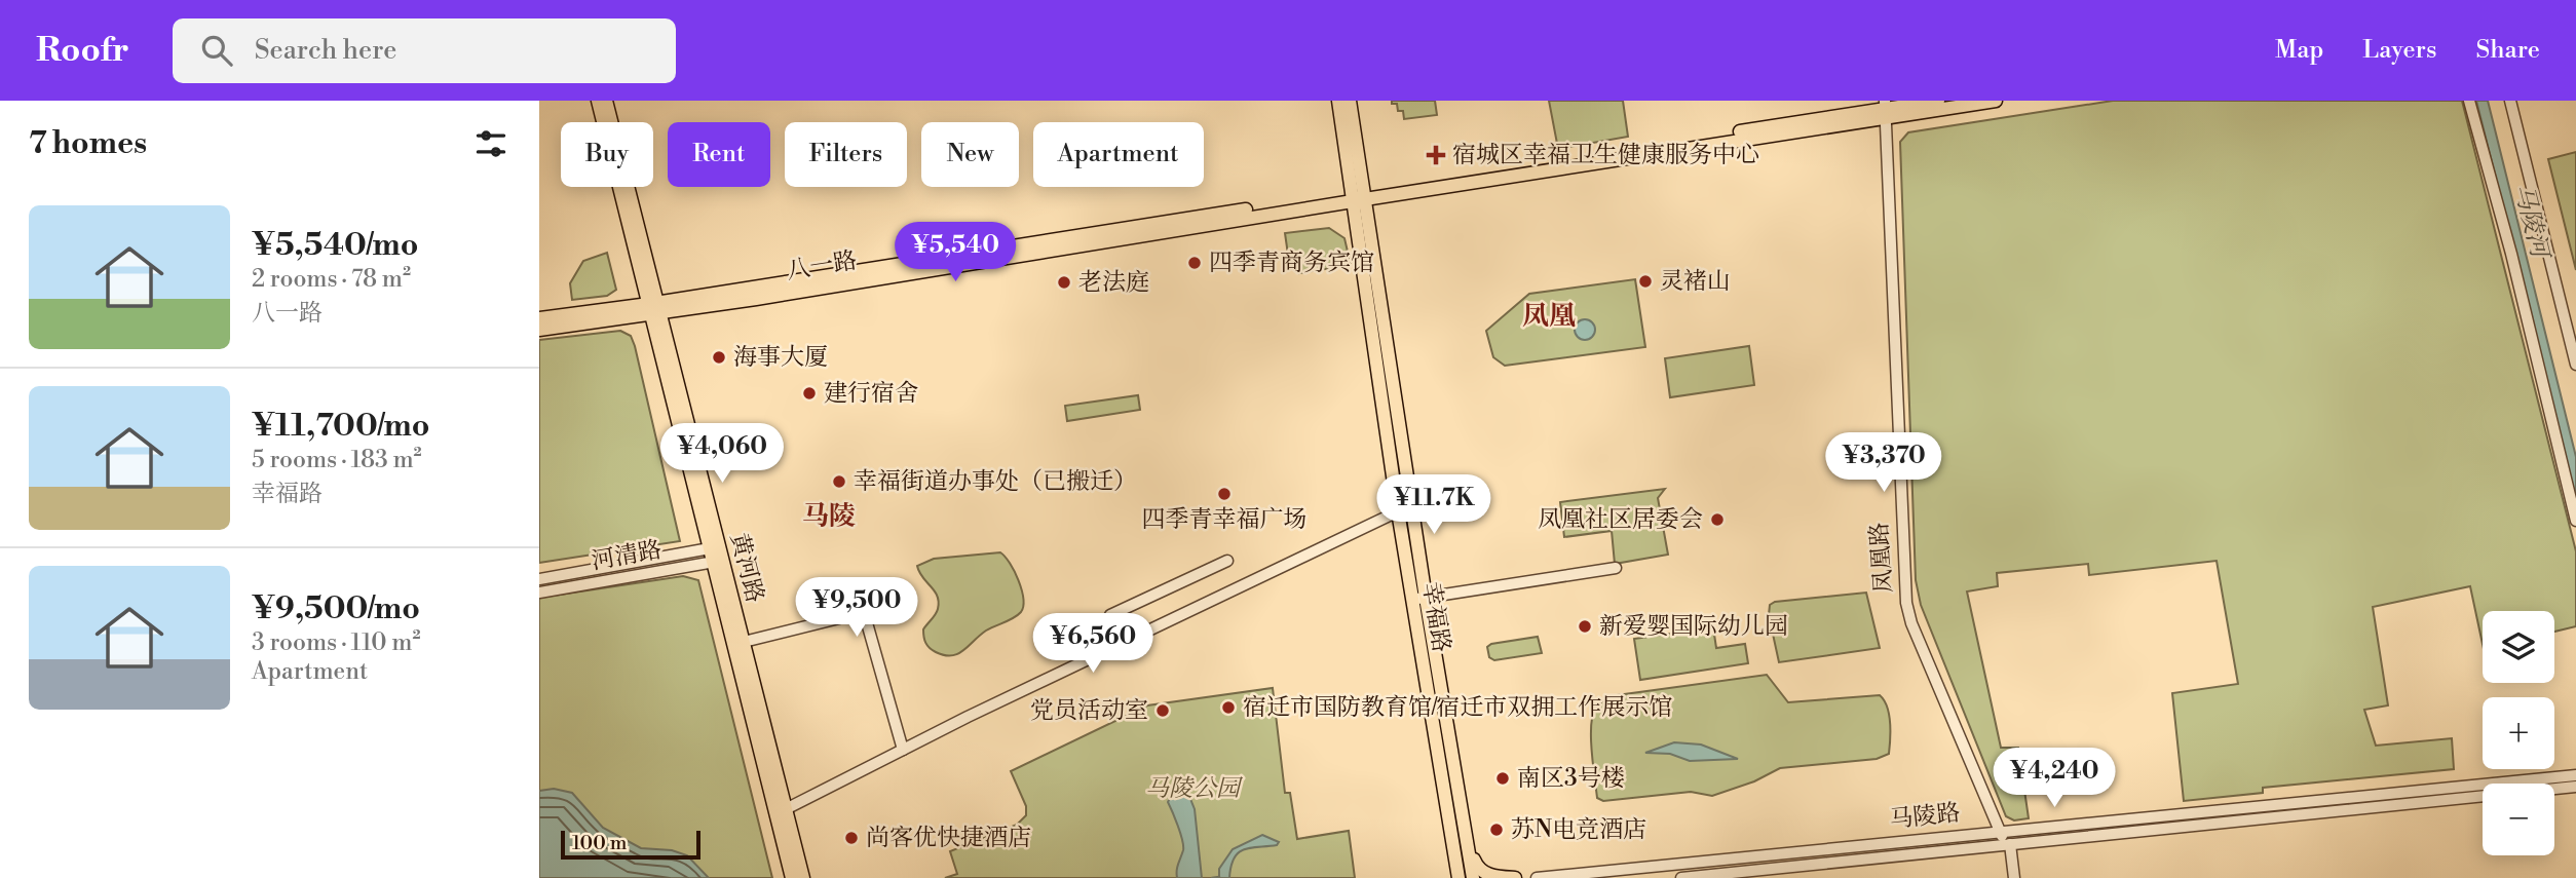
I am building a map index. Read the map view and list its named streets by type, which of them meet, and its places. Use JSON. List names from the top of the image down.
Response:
{
  "streets": {
    "main road": ["八一路", "黄河路", "幸福路"],
    "street": ["河清路", "凤凰路", "马陵路"]
  },
  "crossings": [
    ["八一路", "凤凰路"],
    ["八一路", "黄河路"],
    ["八一路", "幸福路"],
    ["河清路", "黄河路"],
    ["凤凰路", "马陵路"]
  ],
  "districts": ["凤凰", "马陵"],
  "water": ["马陵河"],
  "parks": ["马陵公园"],
  "places": {
    "health": ["宿城区幸福卫生健康服务中心"],
    "other": [
      "四季青商务宾馆",
      "灵褚山",
      "老法庭",
      "海事大厦",
      "建行宿舍",
      "幸福街道办事处（已搬迁）",
      "四季青幸福广场",
      "凤凰社区居委会",
      "新爱婴国际幼儿园",
      "宿迁市国防教育馆/宿迁市双拥工作展示馆",
      "党员活动室",
      "南区3号楼",
      "苏N电竞酒店",
      "尚客优快捷酒店"
    ]
  },
  "scale_bar": "100 m",
  "page": {
    "header": "Roofr",
    "search": "Search here",
    "nav": ["Map", "Layers", "Share"],
    "heading": "7 homes",
    "chip": [
      "Buy",
      "Rent",
      "Filters",
      "New",
      "Apartment"
    ],
    "list": [
      {
        "name": "¥5,540/mo",
        "note": "2 rooms · 78 m² · 八一路"
      },
      {
        "name": "¥11,700/mo",
        "note": "5 rooms · 183 m² · 幸福路"
      },
      {
        "name": "¥9,500/mo",
        "note": "3 rooms · 110 m² · Apartment"
      }
    ],
    "price": [
      "¥5,540",
      "¥4,060",
      "¥3,370",
      "¥11.7K",
      "¥9,500",
      "¥6,560",
      "¥4,240"
    ],
    "map_buttons": ["+", "−"],
    "scale": "100 m"
  }
}
